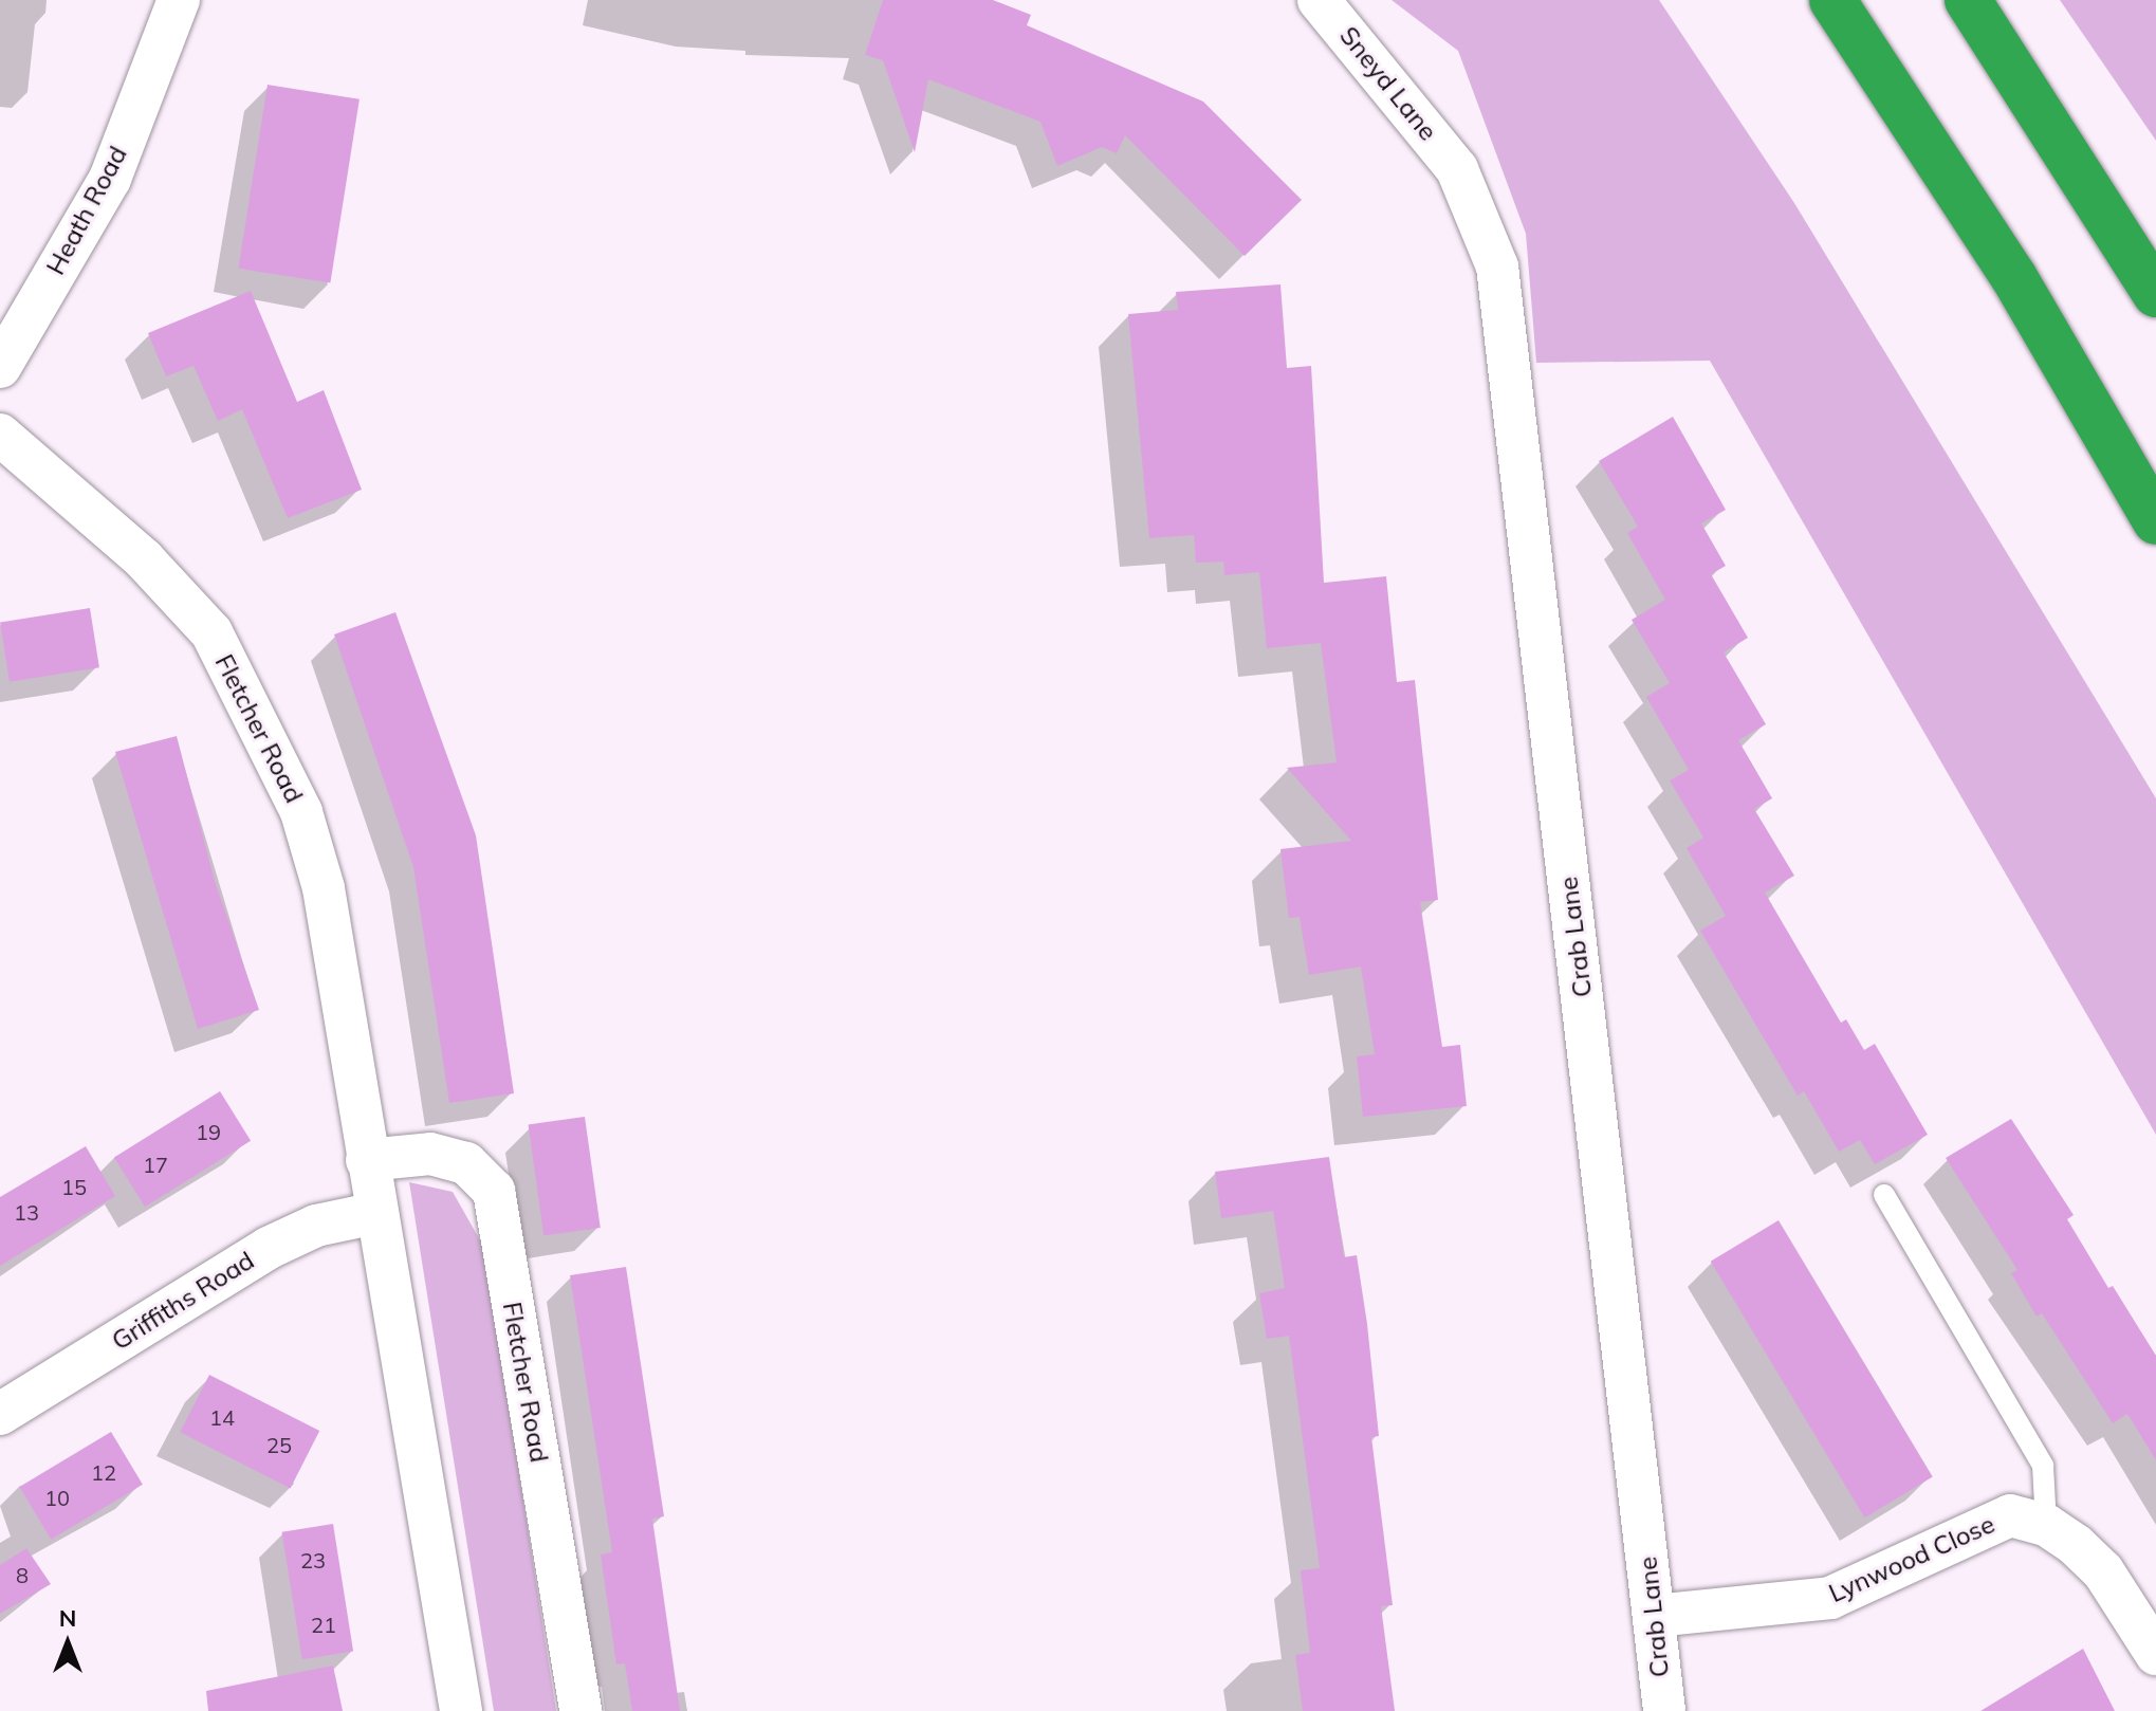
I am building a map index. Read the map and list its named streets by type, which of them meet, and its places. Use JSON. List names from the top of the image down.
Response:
{
  "streets": {
    "street": [
      "Sneyd Lane",
      "Heath Road",
      "Fletcher Road",
      "Crab Lane",
      "Griffiths Road",
      "Lynwood Close"
    ]
  },
  "crossings": [
    ["Sneyd Lane", "Crab Lane"],
    ["Fletcher Road", "Griffiths Road"],
    ["Crab Lane", "Lynwood Close"]
  ],
  "house_numbers": [
    "19",
    "17",
    "15",
    "13",
    "14",
    "25",
    "12",
    "10",
    "23",
    "8",
    "21"
  ],
  "north": "top"
}
